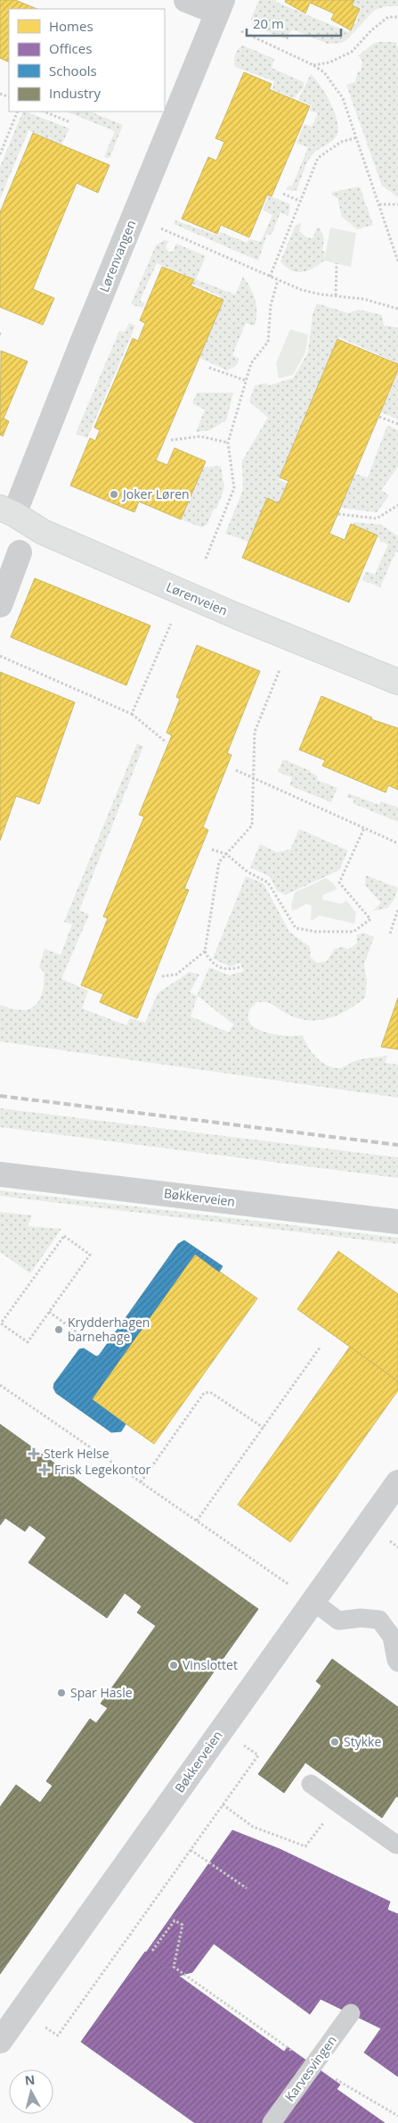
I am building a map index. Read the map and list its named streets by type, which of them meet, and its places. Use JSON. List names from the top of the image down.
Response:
{
  "streets": {
    "street": ["Lørenvangen", "Lørenveien", "Bøkkerveien"],
    "lane": ["Karvesvingen"]
  },
  "crossings": [
    ["Lørenvangen", "Lørenveien"]
  ],
  "places": {
    "other": [
      "Joker Løren",
      "Krydderhagen barnehage",
      "Vinslottet",
      "Spar Hasle",
      "Stykke"
    ],
    "health": ["Sterk Helse", "Frisk Legekontor"]
  },
  "legend": [
    "Homes",
    "Offices",
    "Schools",
    "Industry"
  ],
  "scale_bar": "20 m",
  "north": "top"
}
